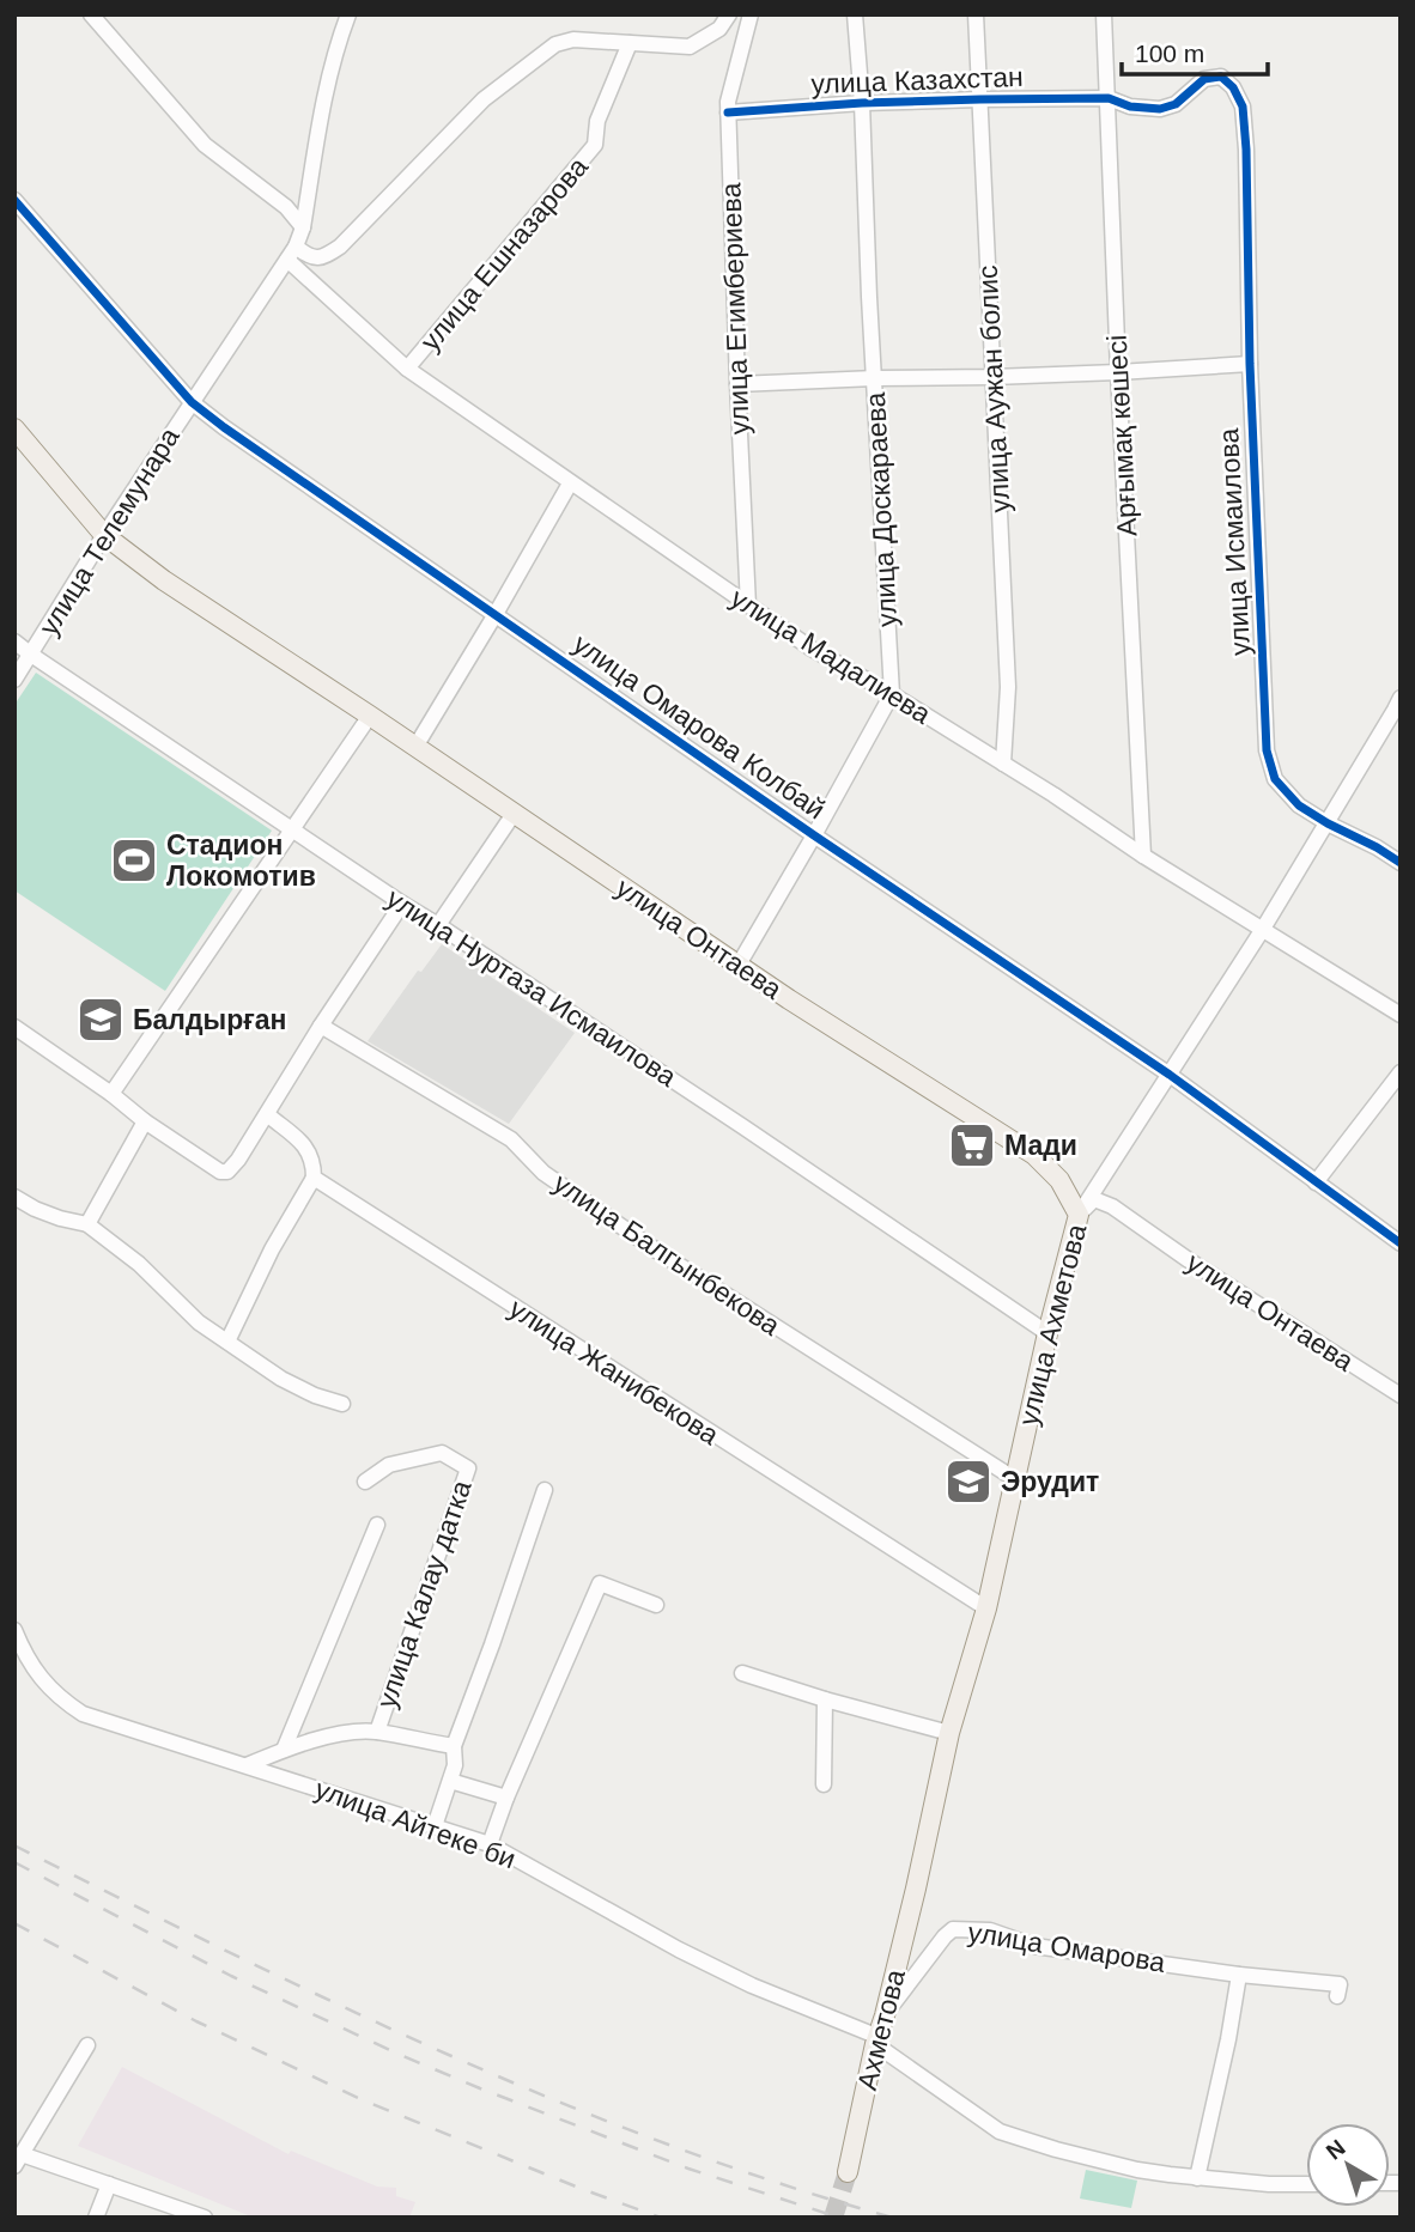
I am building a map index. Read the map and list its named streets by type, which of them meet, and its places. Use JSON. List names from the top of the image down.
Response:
{
  "streets": {
    "main road": ["улица Онтаева", "улица Ахметова", "Ахметова"],
    "street": [
      "улица Казахстан",
      "улица Ешназарова",
      "улица Егимбериева",
      "улица Аужан болис",
      "Арғымақ көшесі",
      "улица Доскараева",
      "улица Телемунара",
      "улица Исмаилова",
      "улица Мадалиева",
      "улица Омарова Колбай",
      "улица Нуртаза Исмаилова",
      "улица Балгынбекова",
      "улица Жанибекова",
      "улица Калау датка",
      "улица Айтеке би",
      "улица Омарова"
    ]
  },
  "crossings": [
    ["улица Казахстан", "улица Егимбериева"],
    ["улица Казахстан", "улица Аужан болис"],
    ["улица Казахстан", "Арғымақ көшесі"],
    ["улица Казахстан", "улица Доскараева"],
    ["улица Казахстан", "улица Исмаилова"],
    ["улица Ешназарова", "улица Мадалиева"],
    ["улица Егимбериева", "улица Мадалиева"],
    ["улица Аужан болис", "улица Мадалиева"],
    ["Арғымақ көшесі", "улица Мадалиева"],
    ["улица Доскараева", "улица Мадалиева"],
    ["улица Телемунара", "улица Мадалиева"],
    ["улица Телемунара", "улица Омарова Колбай"],
    ["улица Телемунара", "улица Онтаева"],
    ["улица Телемунара", "улица Нуртаза Исмаилова"],
    ["улица Исмаилова", "улица Ахметова"],
    ["улица Мадалиева", "улица Ахметова"],
    ["улица Омарова Колбай", "улица Ахметова"],
    ["улица Онтаева", "улица Ахметова"],
    ["улица Нуртаза Исмаилова", "улица Ахметова"],
    ["улица Балгынбекова", "улица Ахметова"],
    ["улица Ахметова", "улица Жанибекова"],
    ["улица Ахметова", "Ахметова"],
    ["улица Калау датка", "улица Айтеке би"],
    ["улица Айтеке би", "Ахметова"],
    ["улица Омарова", "Ахметова"]
  ],
  "places": {
    "sports": ["Стадион Локомотив"],
    "school or university": ["Балдырған", "Эрудит"],
    "supermarket": ["Мади"]
  },
  "scale_bar": "100 m",
  "north": "top left"
}
